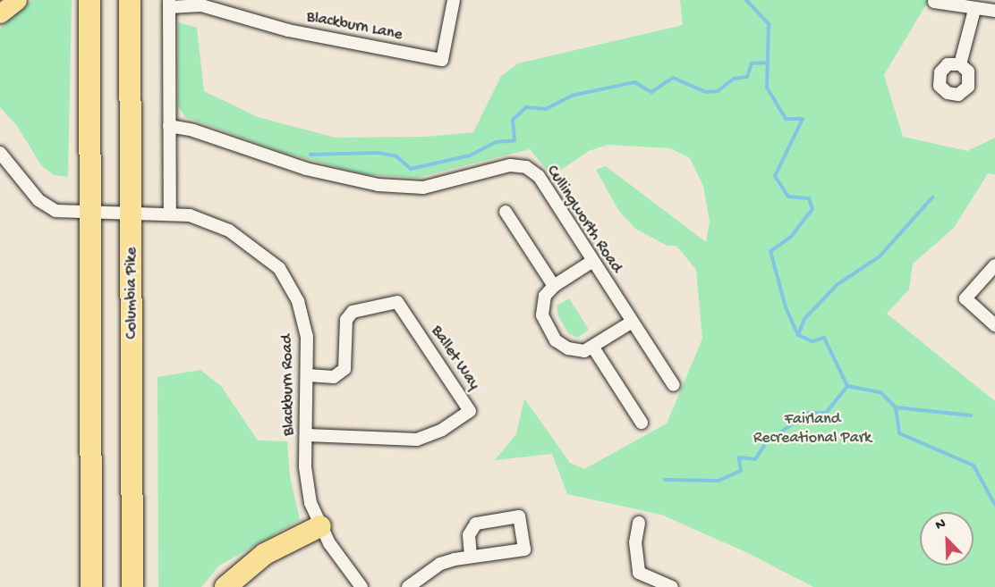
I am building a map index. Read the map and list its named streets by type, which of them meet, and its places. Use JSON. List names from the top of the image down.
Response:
{
  "streets": {
    "highway": ["Columbia Pike"],
    "street": [
      "Blackburn Lane",
      "Cullingworth Road",
      "Ballet Way",
      "Blackburn Road"
    ]
  },
  "crossings": [
    ["Blackburn Lane", "Cullingworth Road"],
    ["Blackburn Lane", "Blackburn Road"],
    ["Columbia Pike", "Blackburn Road"],
    ["Ballet Way", "Blackburn Road"]
  ],
  "parks": ["Fairland Recreational Park"],
  "north": "top left"
}
